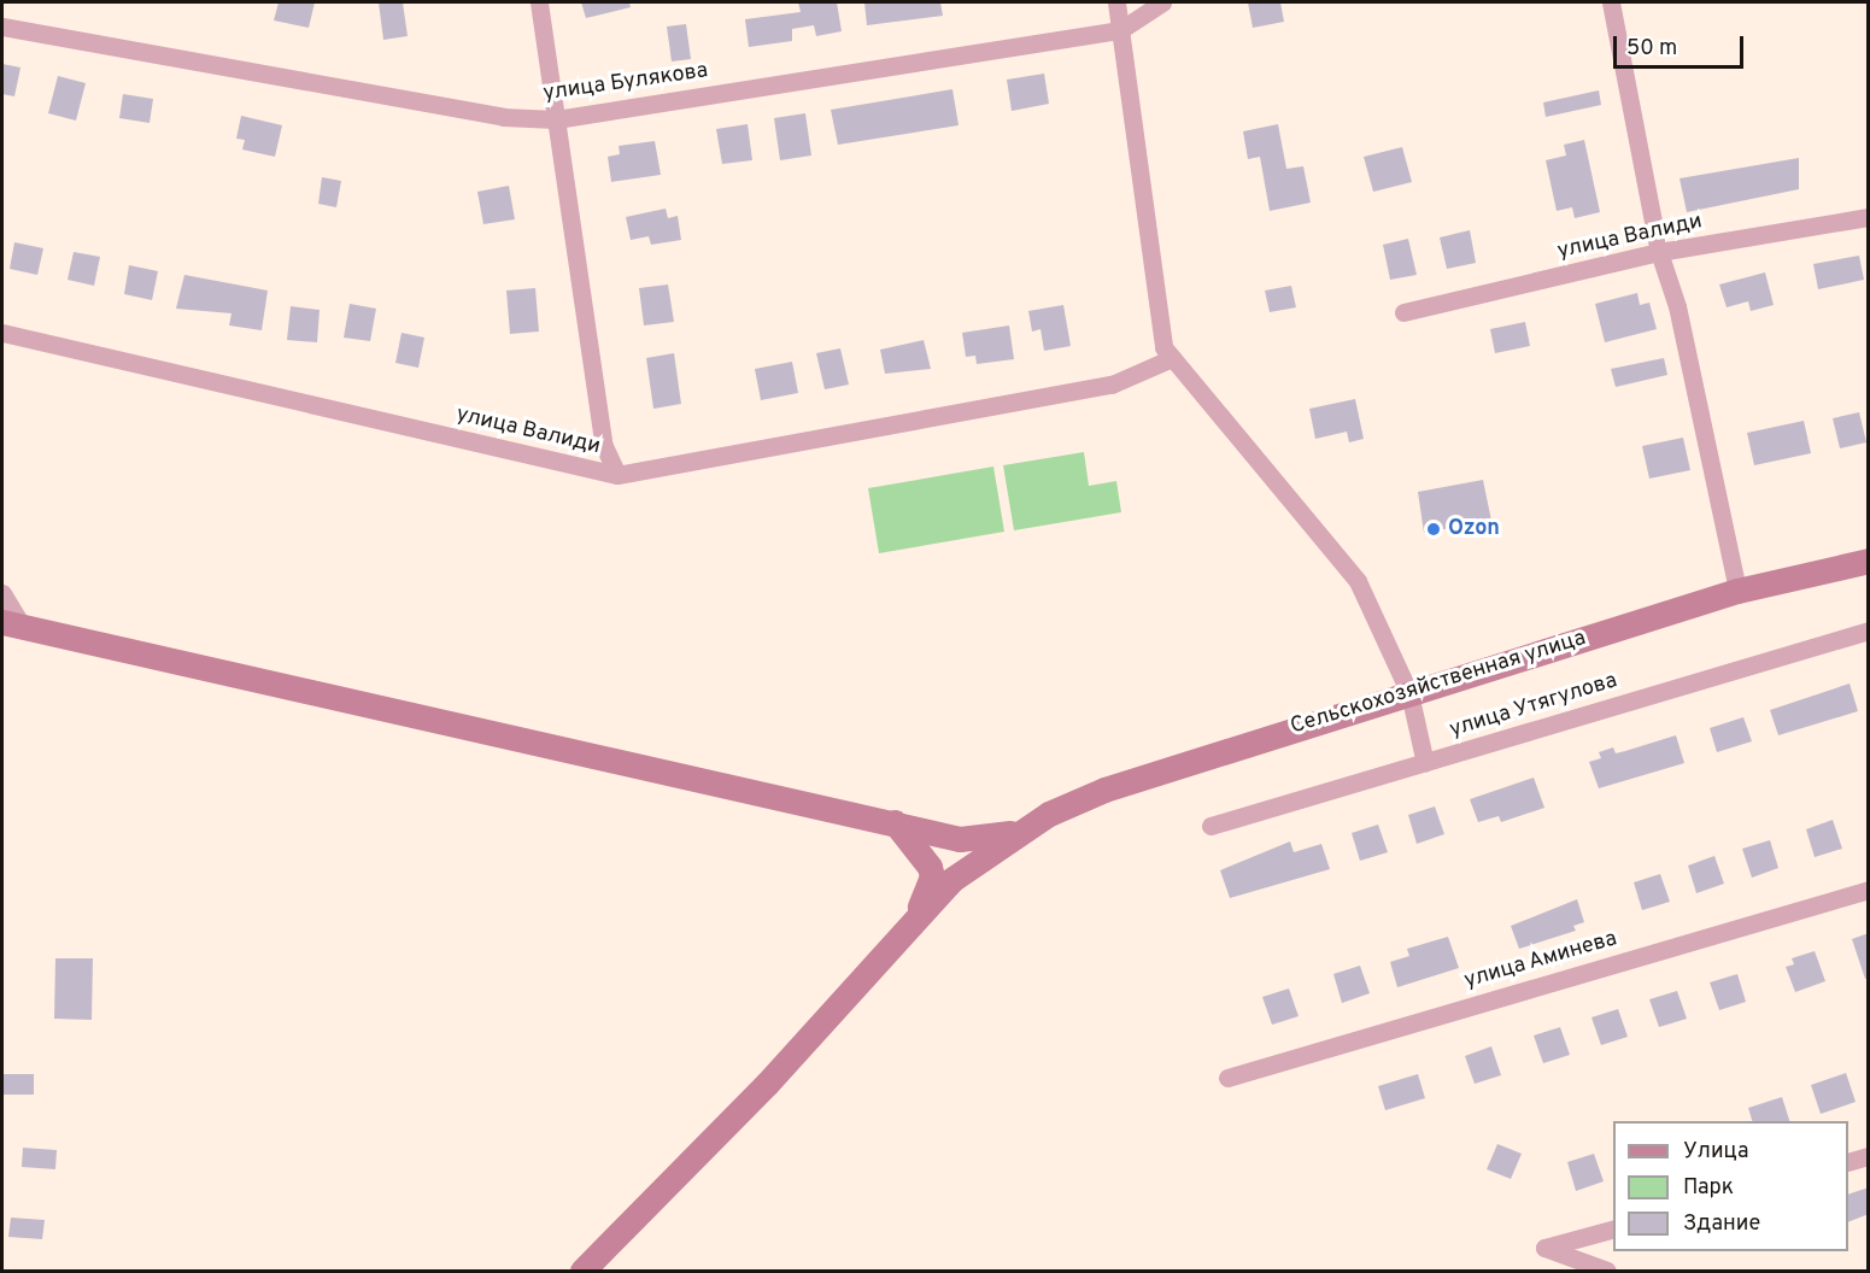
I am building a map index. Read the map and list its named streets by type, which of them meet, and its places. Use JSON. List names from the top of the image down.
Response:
{
  "streets": {
    "main road": ["Сельскохозяйственная улица"],
    "street": [
      "улица Булякова",
      "улица Валиди",
      "улица Утягулова",
      "улица Аминева"
    ]
  },
  "places": ["Ozon"],
  "legend": ["Улица", "Парк", "Здание"],
  "scale_bar": "50 m"
}
